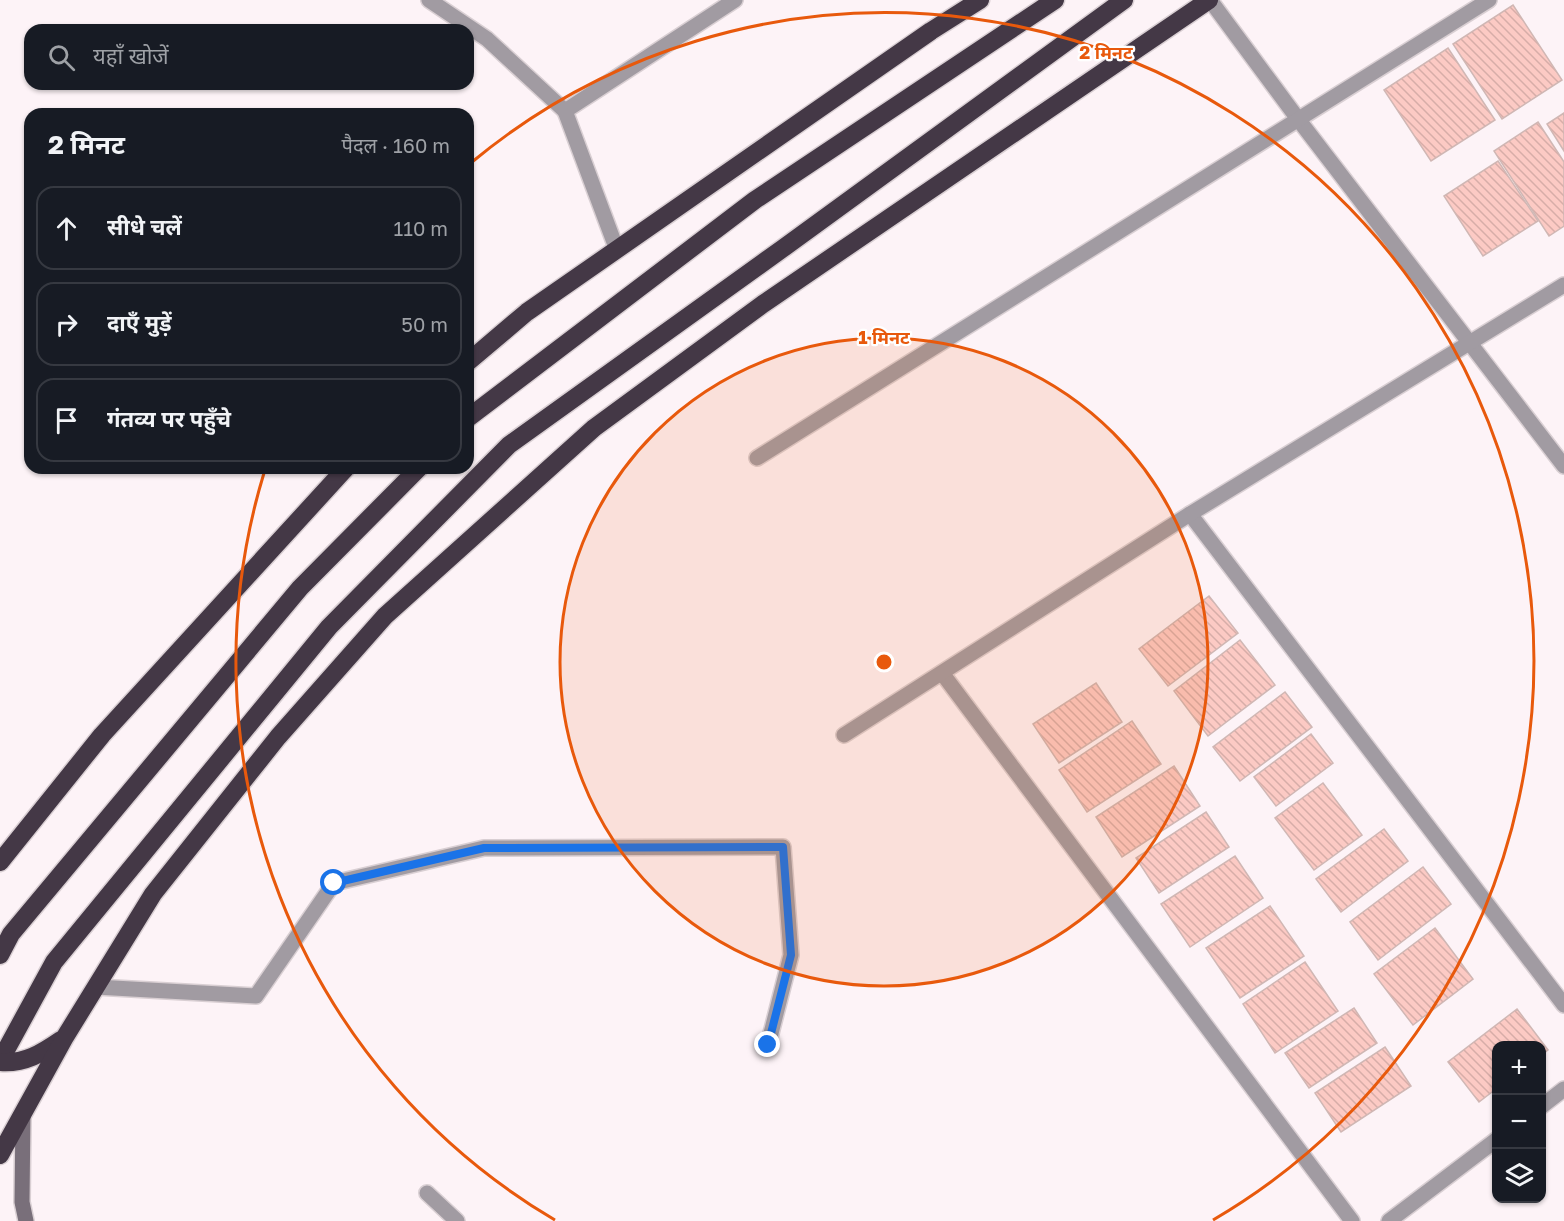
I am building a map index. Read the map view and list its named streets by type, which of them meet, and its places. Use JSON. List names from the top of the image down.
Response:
{
  "page": {
    "search": "यहाँ खोजें",
    "heading": ["2 मिनट", "पैदल · 160 m"],
    "list": [
      ["सीधे चलें", "110 m"],
      ["दाएँ मुड़ें", "50 m"],
      "गंतव्य पर पहुँचे"
    ],
    "map_buttons": ["+", "−"]
  },
  "rings": ["2 मिनट", "1 मिनट"]
}
